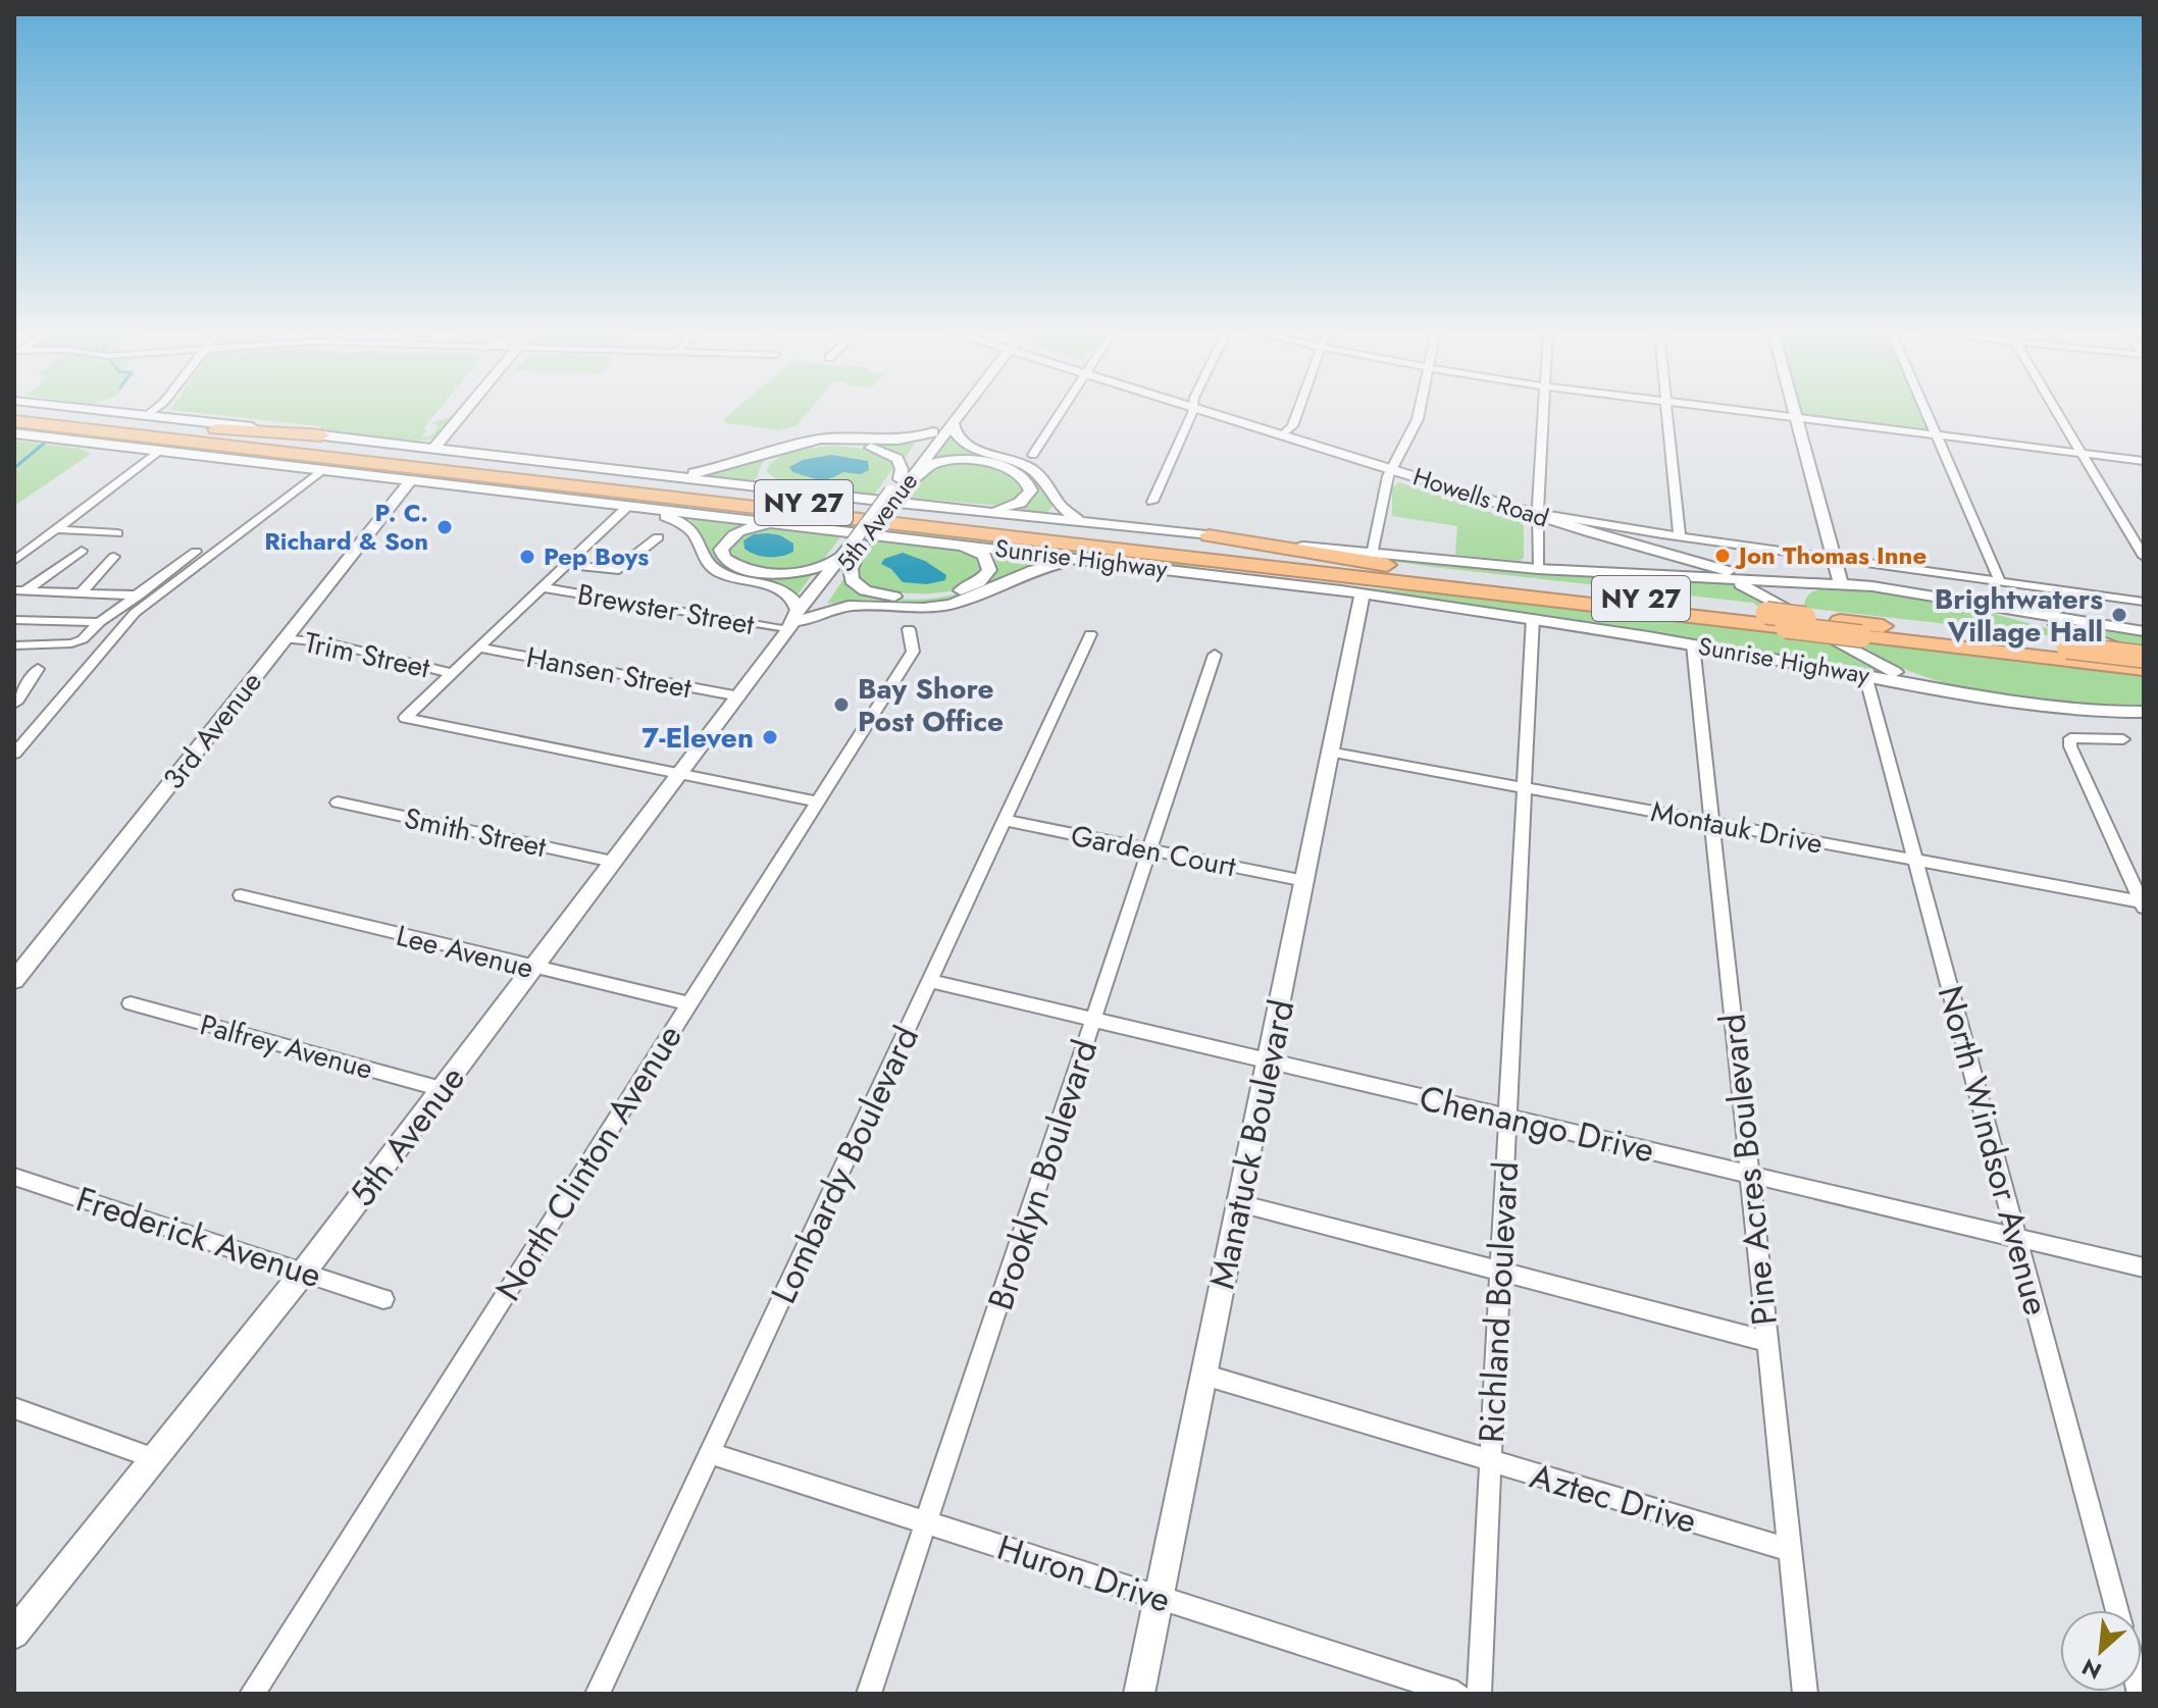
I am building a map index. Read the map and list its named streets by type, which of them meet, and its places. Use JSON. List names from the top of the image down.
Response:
{
  "streets": {
    "highway": ["NY 27", "Sunrise Highway"],
    "main road": [
      "Howells Road",
      "5th Avenue",
      "3rd Avenue",
      "Manatuck Boulevard"
    ],
    "street": [
      "Brewster Street",
      "Trim Street",
      "Hansen Street",
      "Montauk Drive",
      "Smith Street",
      "Garden Court",
      "Lee Avenue",
      "Palfrey Avenue",
      "Chenango Drive",
      "North Windsor Avenue",
      "North Clinton Avenue",
      "Lombardy Boulevard",
      "Pine Acres Boulevard",
      "Brooklyn Boulevard",
      "Frederick Avenue",
      "Richland Boulevard",
      "Aztec Drive",
      "Huron Drive"
    ]
  },
  "crossings": [
    ["Howells Road", "Sunrise Highway"],
    ["5th Avenue", "Brewster Street"],
    ["5th Avenue", "Hansen Street"],
    ["5th Avenue", "Smith Street"],
    ["5th Avenue", "Lee Avenue"],
    ["5th Avenue", "Palfrey Avenue"],
    ["5th Avenue", "Frederick Avenue"],
    ["Sunrise Highway", "3rd Avenue"],
    ["Sunrise Highway", "Manatuck Boulevard"],
    ["Sunrise Highway", "North Windsor Avenue"],
    ["Sunrise Highway", "Pine Acres Boulevard"],
    ["Sunrise Highway", "Richland Boulevard"],
    ["Trim Street", "3rd Avenue"],
    ["Montauk Drive", "Manatuck Boulevard"],
    ["Montauk Drive", "North Windsor Avenue"],
    ["Montauk Drive", "Pine Acres Boulevard"],
    ["Montauk Drive", "Richland Boulevard"],
    ["Garden Court", "Manatuck Boulevard"],
    ["Garden Court", "Lombardy Boulevard"],
    ["Garden Court", "Brooklyn Boulevard"],
    ["Lee Avenue", "North Clinton Avenue"],
    ["Chenango Drive", "Manatuck Boulevard"],
    ["Chenango Drive", "North Windsor Avenue"],
    ["Chenango Drive", "Lombardy Boulevard"],
    ["Chenango Drive", "Pine Acres Boulevard"],
    ["Chenango Drive", "Brooklyn Boulevard"],
    ["Chenango Drive", "Richland Boulevard"],
    ["Manatuck Boulevard", "Aztec Drive"],
    ["Manatuck Boulevard", "Huron Drive"],
    ["Lombardy Boulevard", "Huron Drive"],
    ["Pine Acres Boulevard", "Aztec Drive"],
    ["Brooklyn Boulevard", "Huron Drive"],
    ["Richland Boulevard", "Aztec Drive"]
  ],
  "places": [
    "P. C. Richard & Son",
    "Jon Thomas Inne",
    "Pep Boys",
    "Brightwaters Village Hall",
    "Bay Shore Post Office",
    "7-Eleven"
  ],
  "north": "bottom left"
}
